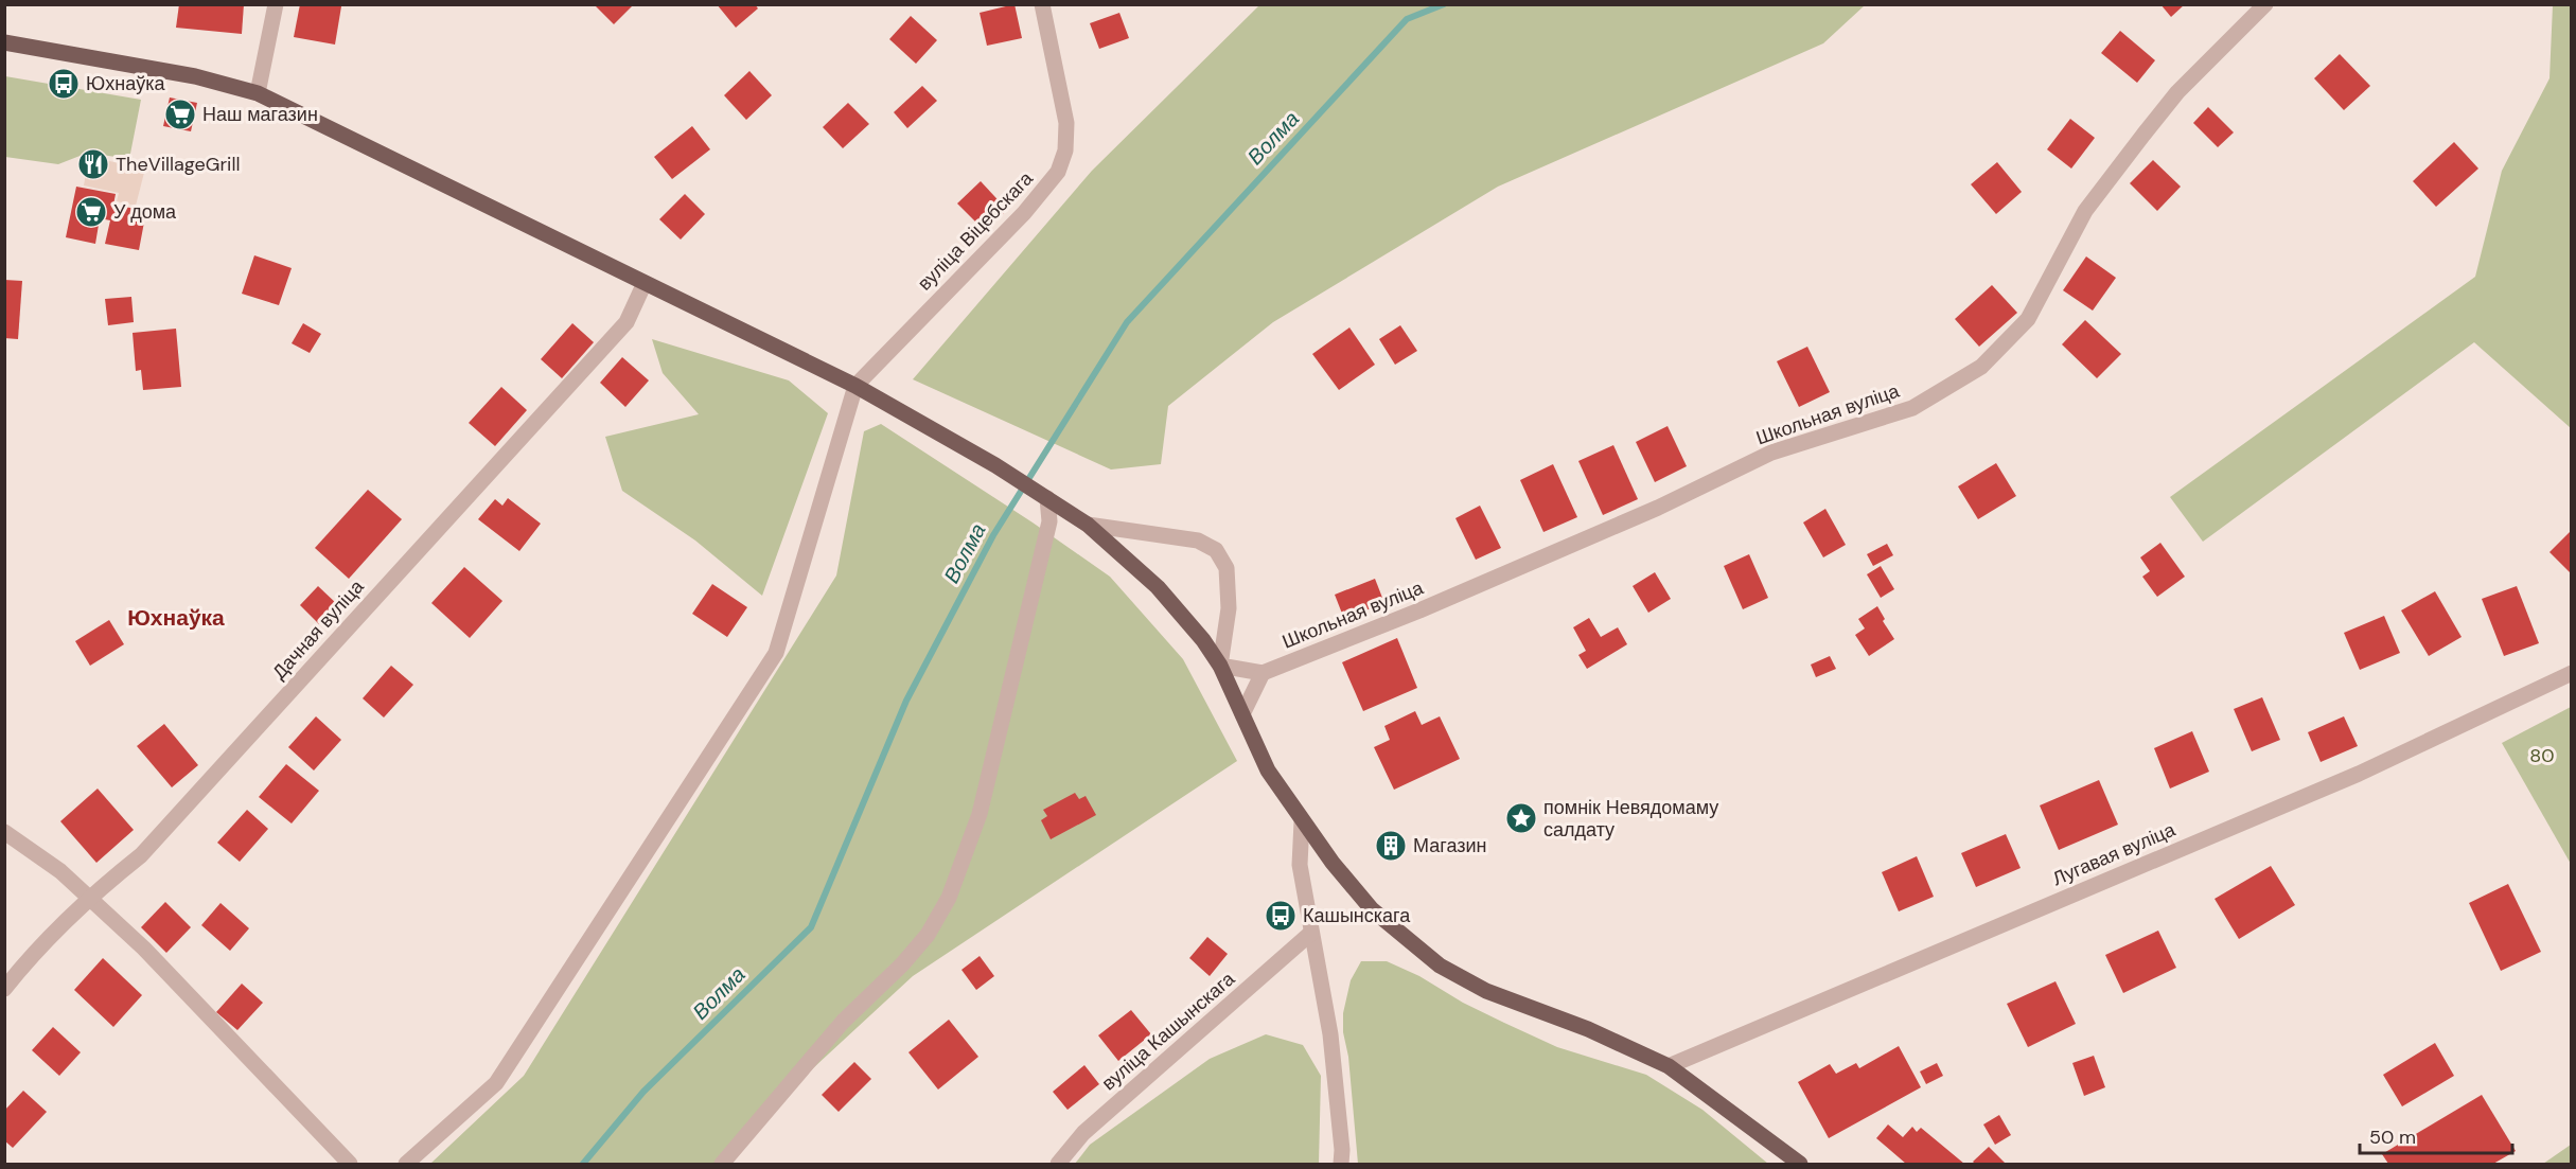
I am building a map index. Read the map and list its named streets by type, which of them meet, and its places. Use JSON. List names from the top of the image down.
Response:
{
  "streets": {
    "street": [
      "вуліца Віцебскага",
      "Школьная вуліца",
      "Дачная вуліца",
      "Лугавая вуліца",
      "вуліца Кашынскага"
    ]
  },
  "districts": ["Юхнаўка"],
  "water": ["Волма"],
  "parks": ["80"],
  "places": {
    "bus stop": ["Юхнаўка", "Кашынскага"],
    "supermarket": ["Наш магазин", "У дома"],
    "restaurant": ["TheVillageGrill"],
    "place": ["помнік Невядомаму салдату"],
    "building": ["Магазин"]
  },
  "scale_bar": "50 m"
}
